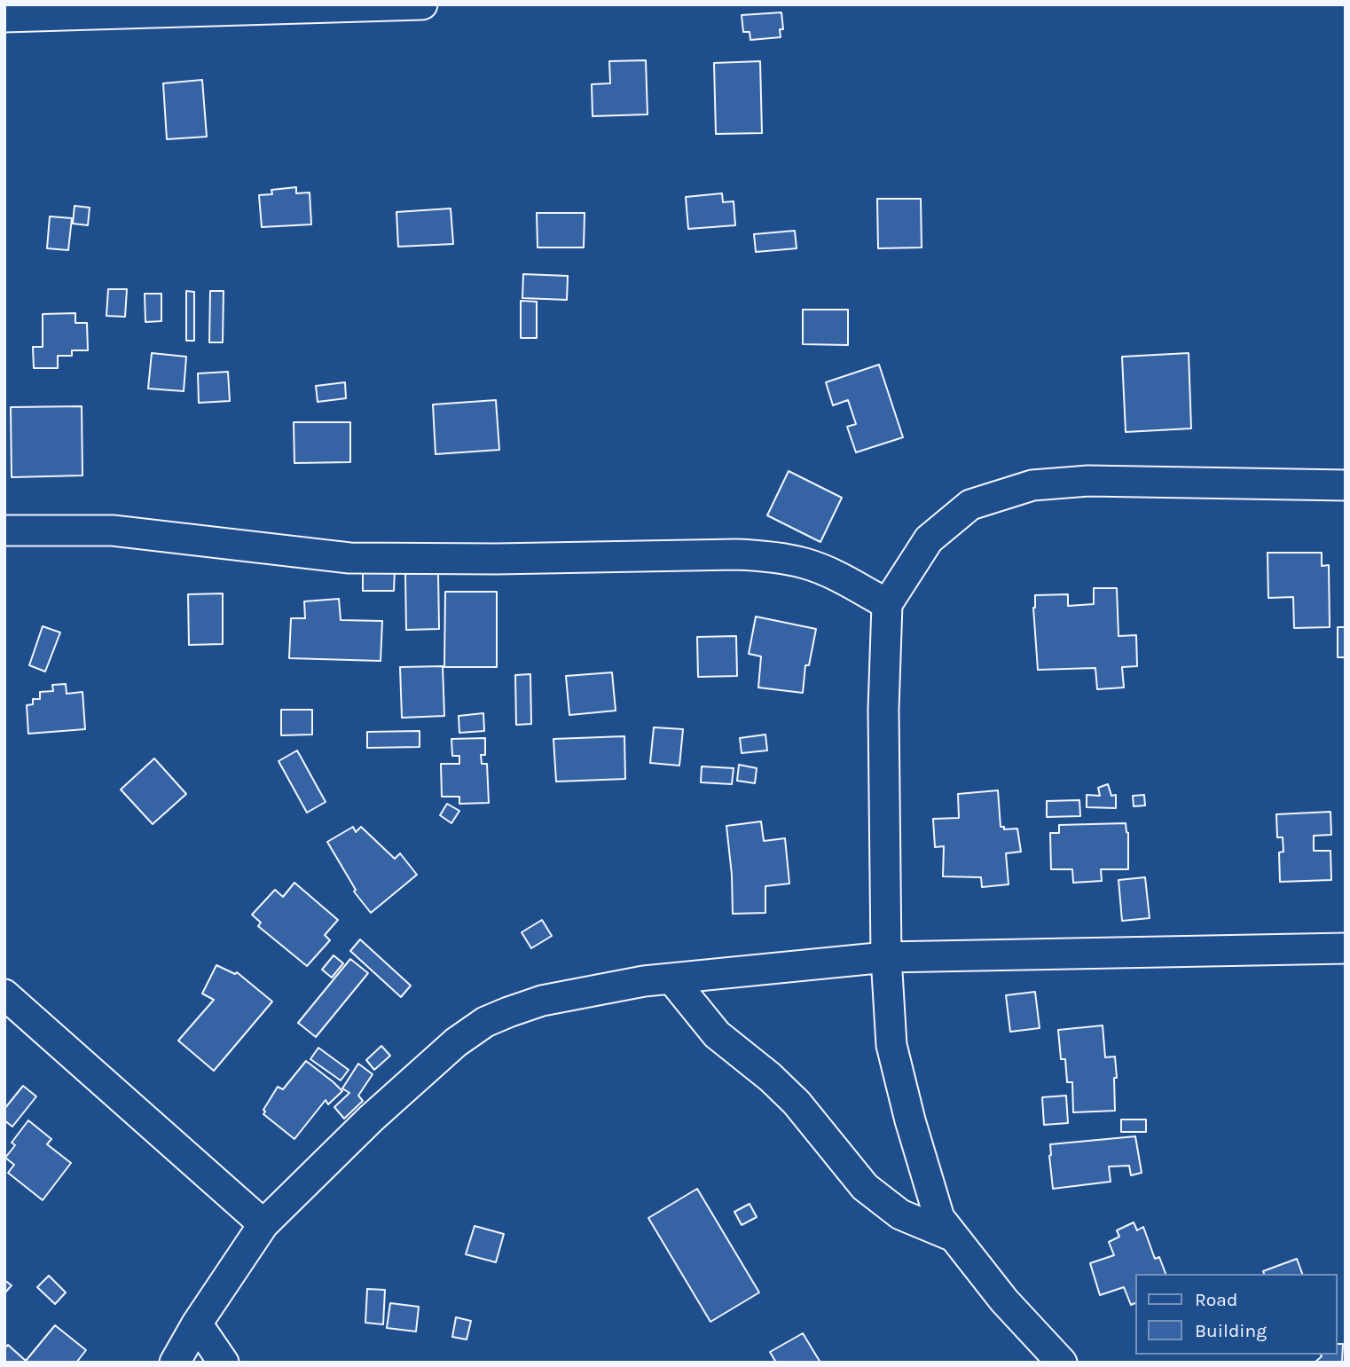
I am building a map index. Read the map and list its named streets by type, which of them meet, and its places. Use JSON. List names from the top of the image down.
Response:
{
  "legend": ["Road", "Building"]
}
